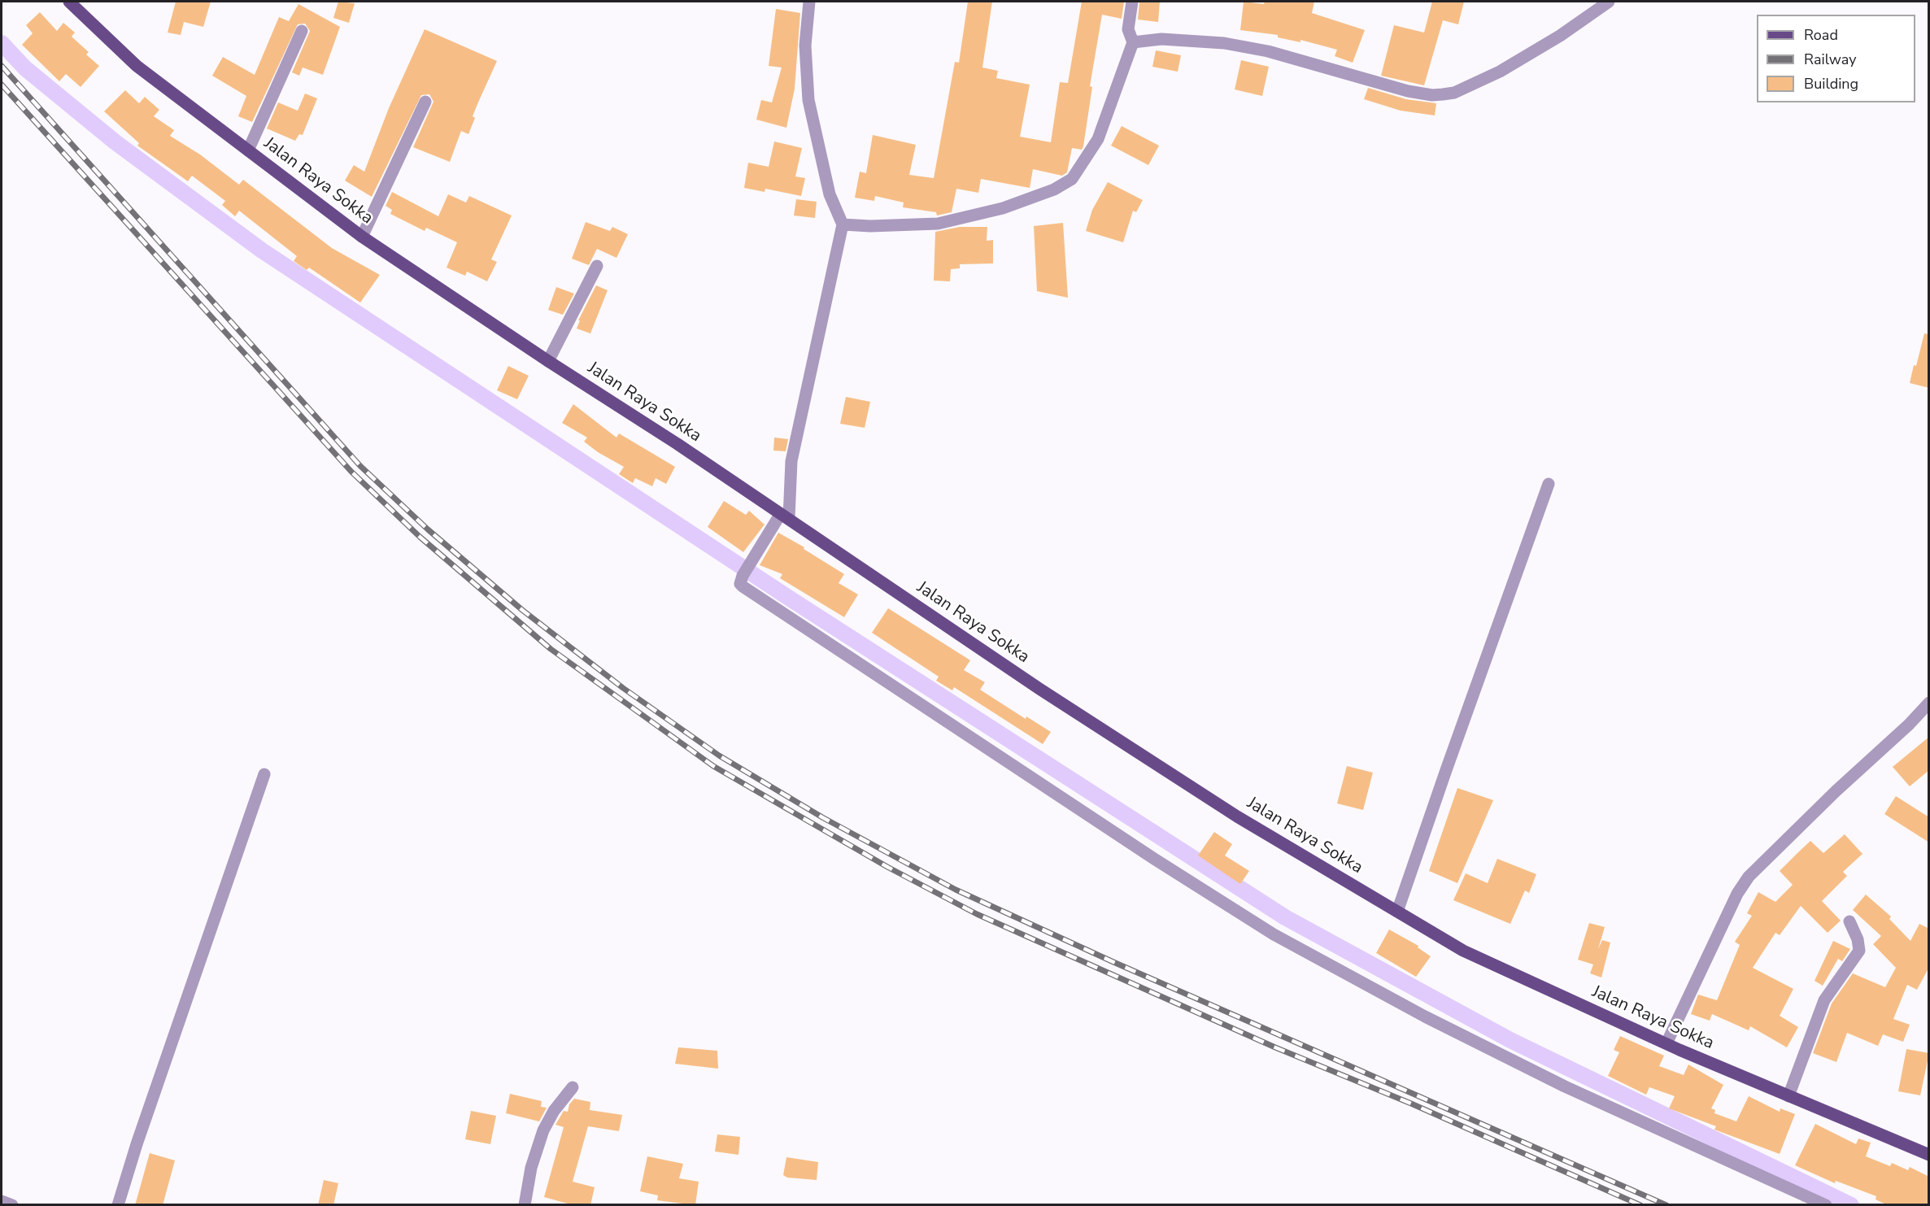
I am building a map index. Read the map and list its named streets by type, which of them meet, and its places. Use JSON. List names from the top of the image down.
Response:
{
  "streets": {
    "main road": ["Jalan Raya Sokka"]
  },
  "legend": ["Road", "Railway", "Building"]
}
